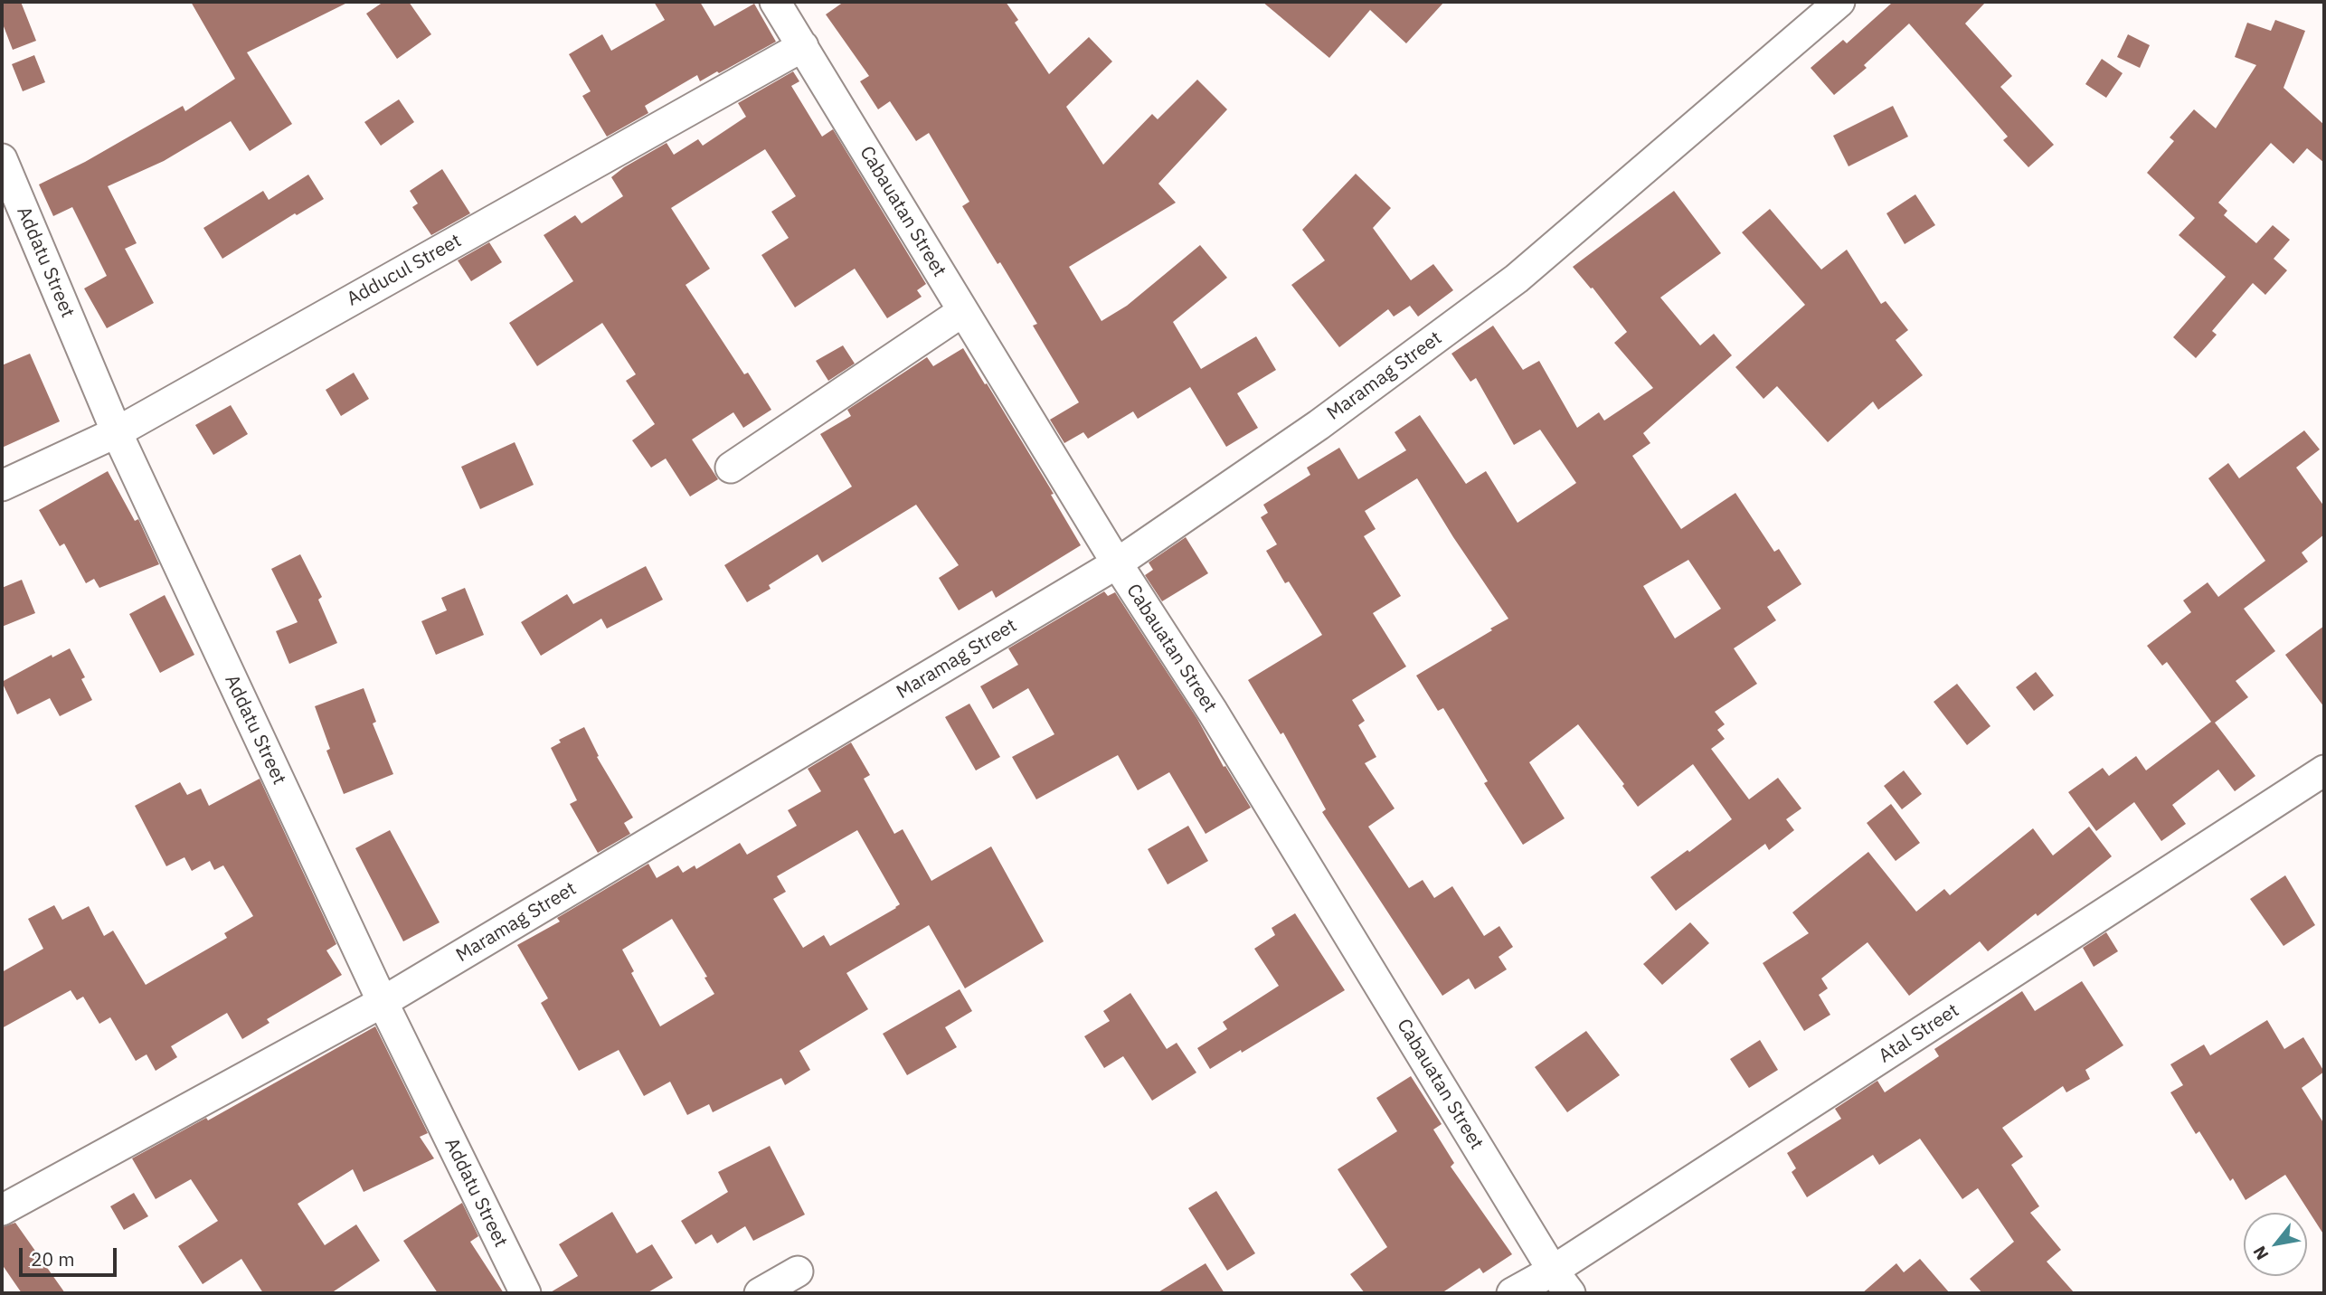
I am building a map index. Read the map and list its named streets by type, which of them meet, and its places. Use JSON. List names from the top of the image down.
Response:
{
  "streets": {
    "street": [
      "Cabauatan Street",
      "Addatu Street",
      "Adducul Street",
      "Maramag Street",
      "Atal Street"
    ]
  },
  "crossings": [
    ["Cabauatan Street", "Adducul Street"],
    ["Cabauatan Street", "Maramag Street"],
    ["Cabauatan Street", "Atal Street"],
    ["Addatu Street", "Adducul Street"],
    ["Addatu Street", "Maramag Street"]
  ],
  "scale_bar": "20 m",
  "north": "bottom left"
}
